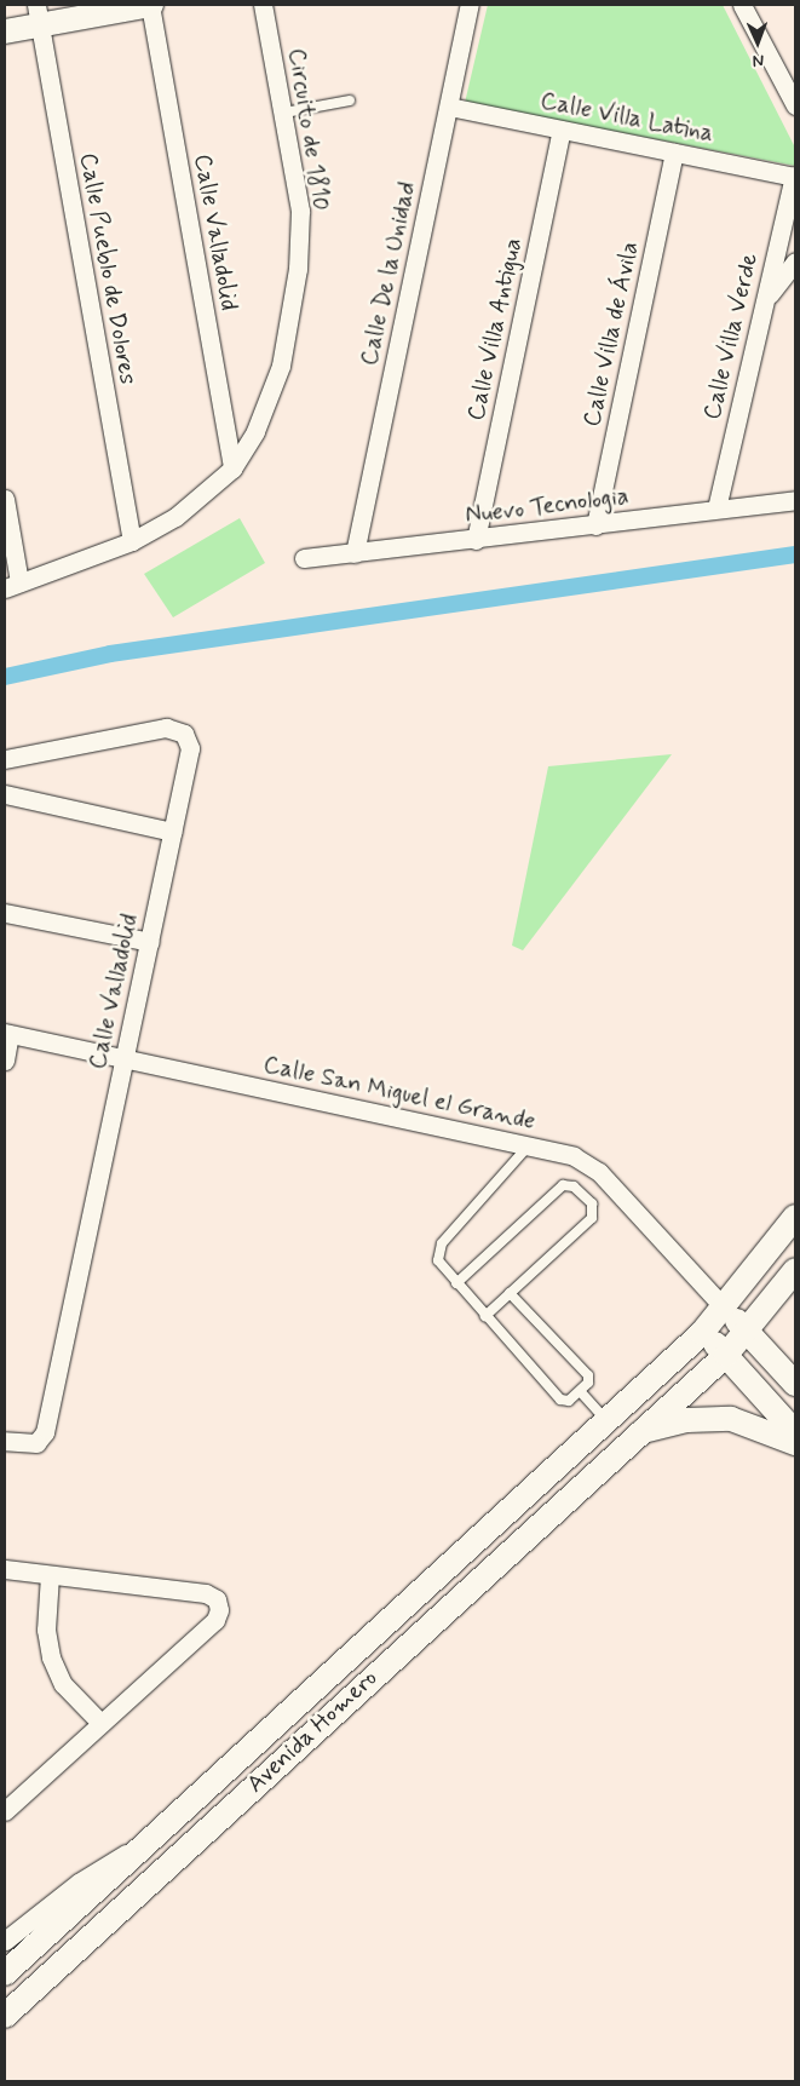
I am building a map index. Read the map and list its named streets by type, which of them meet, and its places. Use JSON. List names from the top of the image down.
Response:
{
  "streets": {
    "main road": ["Avenida Homero"],
    "street": [
      "Calle Villa Latina",
      "Circuito de 1810",
      "Calle Valladolid",
      "Calle Pueblo de Dolores",
      "Calle De la Unidad",
      "Calle Villa Antigua",
      "Calle Villa de Ávila",
      "Calle Villa Verde",
      "Nuevo Tecnologia",
      "Calle San Miguel el Grande"
    ]
  },
  "crossings": [
    ["Calle Villa Latina", "Calle De la Unidad"],
    ["Calle Villa Latina", "Calle Villa Antigua"],
    ["Calle Villa Latina", "Calle Villa de Ávila"],
    ["Calle Villa Latina", "Calle Villa Verde"],
    ["Circuito de 1810", "Calle Valladolid"],
    ["Calle Valladolid", "Calle San Miguel el Grande"],
    ["Calle De la Unidad", "Nuevo Tecnologia"],
    ["Calle Villa Antigua", "Nuevo Tecnologia"],
    ["Calle Villa de Ávila", "Nuevo Tecnologia"],
    ["Calle Villa Verde", "Nuevo Tecnologia"],
    ["Calle San Miguel el Grande", "Avenida Homero"]
  ],
  "north": "bottom"
}
